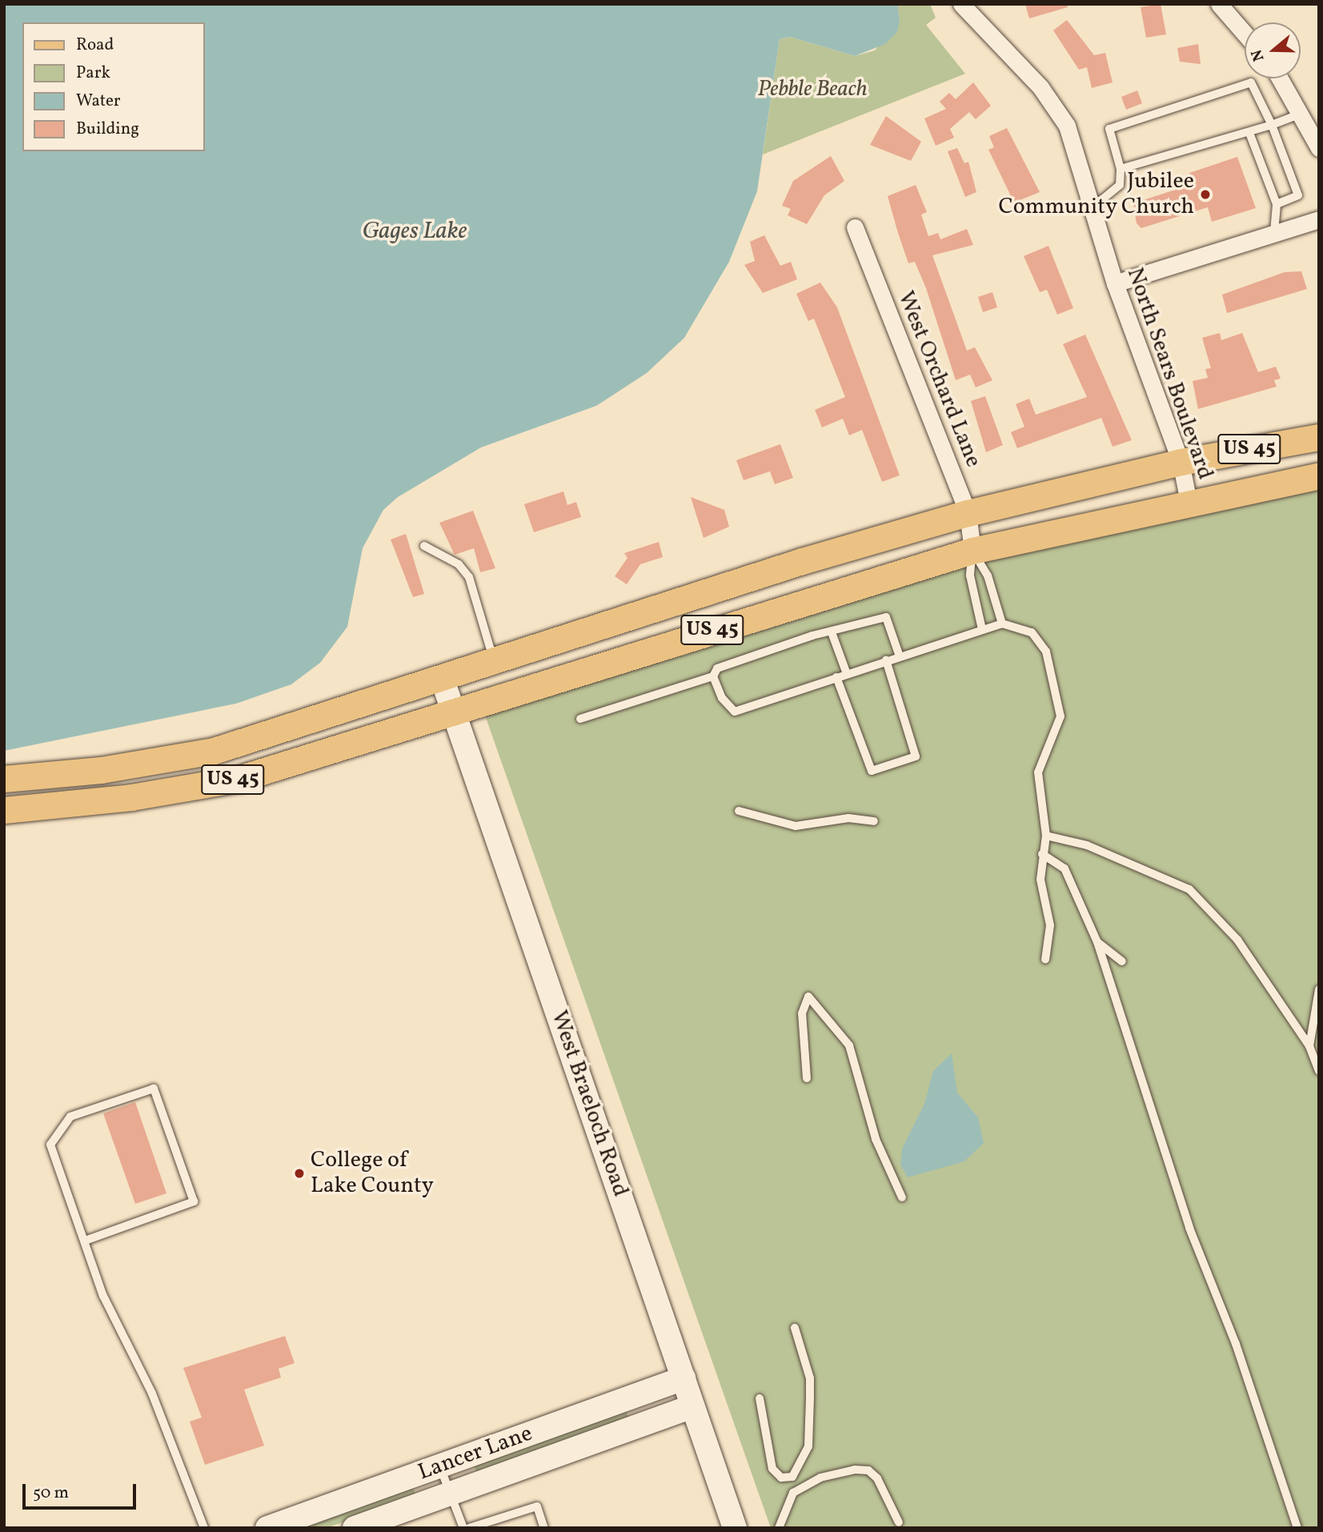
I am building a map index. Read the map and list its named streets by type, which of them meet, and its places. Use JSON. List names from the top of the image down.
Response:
{
  "streets": {
    "main road": ["US 45"],
    "street": [
      "North Sears Boulevard",
      "West Orchard Lane",
      "West Braeloch Road",
      "Lancer Lane"
    ]
  },
  "crossings": [
    ["North Sears Boulevard", "US 45"],
    ["West Orchard Lane", "US 45"],
    ["US 45", "West Braeloch Road"],
    ["West Braeloch Road", "Lancer Lane"]
  ],
  "water": ["Gages Lake"],
  "parks": ["Pebble Beach"],
  "places": ["Jubilee Community Church", "College of Lake County"],
  "legend": [
    "Road",
    "Park",
    "Water",
    "Building"
  ],
  "scale_bar": "50 m",
  "north": "left"
}
